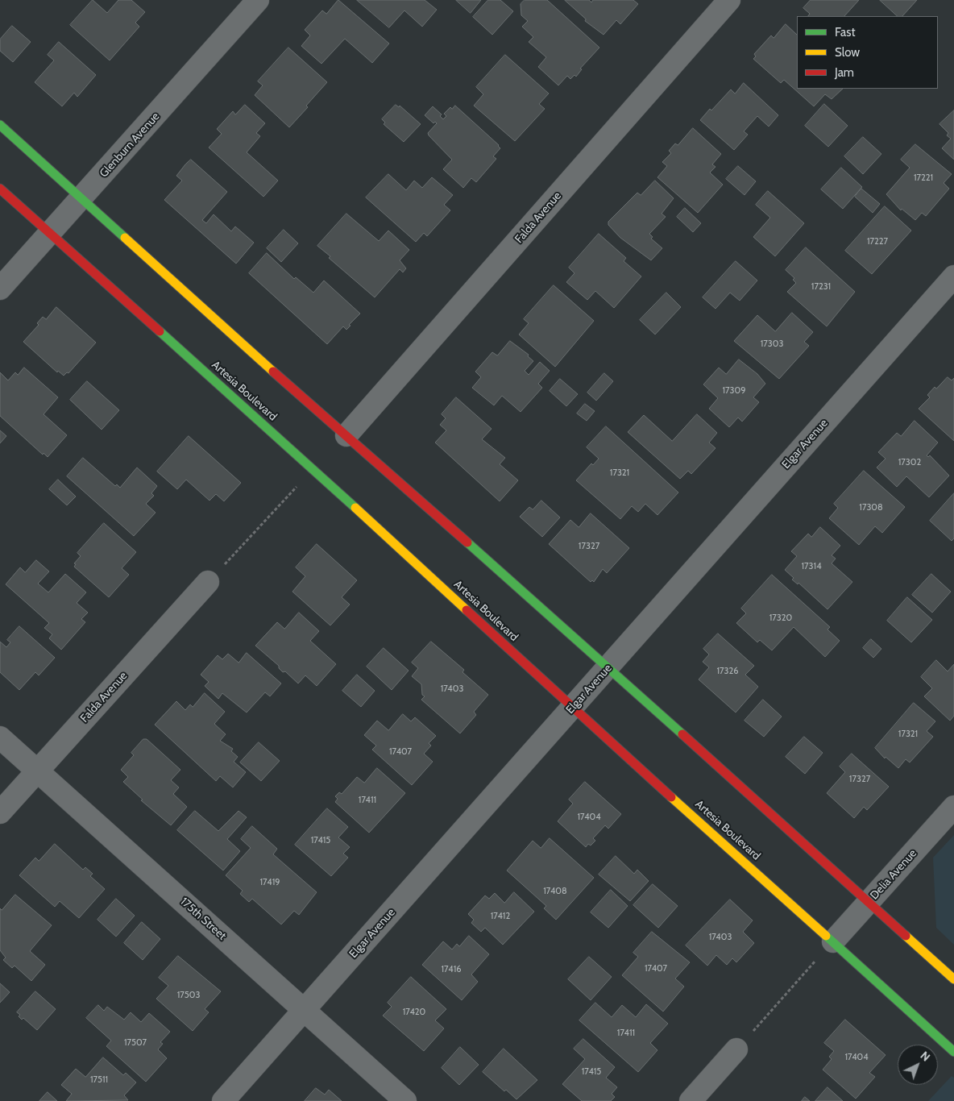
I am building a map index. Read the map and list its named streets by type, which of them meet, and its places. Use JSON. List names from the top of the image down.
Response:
{
  "streets": {
    "main road": ["Artesia Boulevard"],
    "street": [
      "Glenburn Avenue",
      "Falda Avenue",
      "Elgar Avenue",
      "Delia Avenue",
      "175th Street"
    ]
  },
  "crossings": [
    ["Glenburn Avenue", "Artesia Boulevard"],
    ["Falda Avenue", "175th Street"],
    ["Artesia Boulevard", "Elgar Avenue"],
    ["Artesia Boulevard", "Delia Avenue"],
    ["Elgar Avenue", "175th Street"]
  ],
  "house_numbers": [
    "17221",
    "17227",
    "17231",
    "17303",
    "17309",
    "17302",
    "17321",
    "17308",
    "17327",
    "17314",
    "17320",
    "17326",
    "17403",
    "17321",
    "17407",
    "17327",
    "17411",
    "17404",
    "17415",
    "17419",
    "17408",
    "17412",
    "17403",
    "17407",
    "17416",
    "17503",
    "17420",
    "17411",
    "17507",
    "17404",
    "17415",
    "17511"
  ],
  "legend": ["Fast", "Slow", "Jam"],
  "north": "top right"
}
